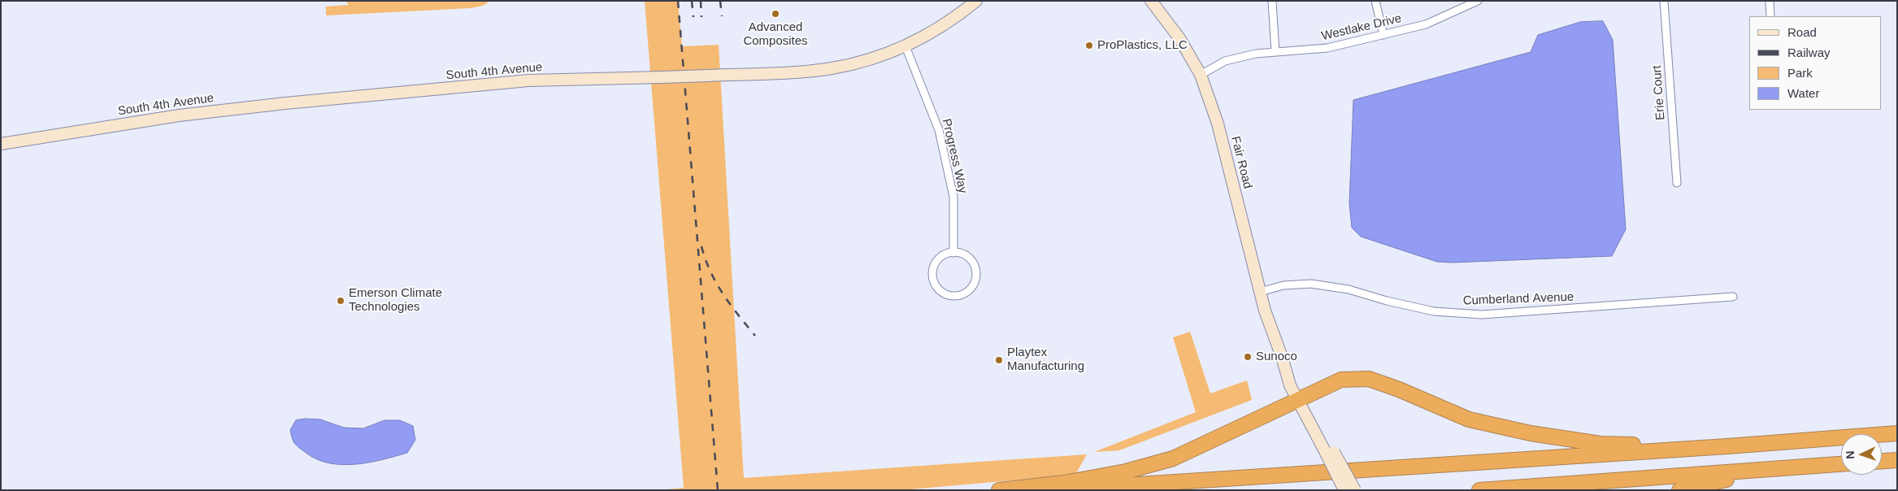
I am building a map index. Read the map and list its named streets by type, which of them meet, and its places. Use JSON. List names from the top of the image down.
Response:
{
  "streets": {
    "street": [
      "Westlake Drive",
      "South 4th Avenue",
      "Erie Court",
      "Progress Way",
      "Fair Road",
      "Cumberland Avenue"
    ]
  },
  "crossings": [
    ["Westlake Drive", "Fair Road"],
    ["South 4th Avenue", "Progress Way"],
    ["Fair Road", "Cumberland Avenue"]
  ],
  "places": [
    "Advanced Composites",
    "ProPlastics, LLC",
    "Emerson Climate Technologies",
    "Sunoco",
    "Playtex Manufacturing"
  ],
  "legend": [
    "Road",
    "Railway",
    "Park",
    "Water"
  ],
  "north": "left"
}
